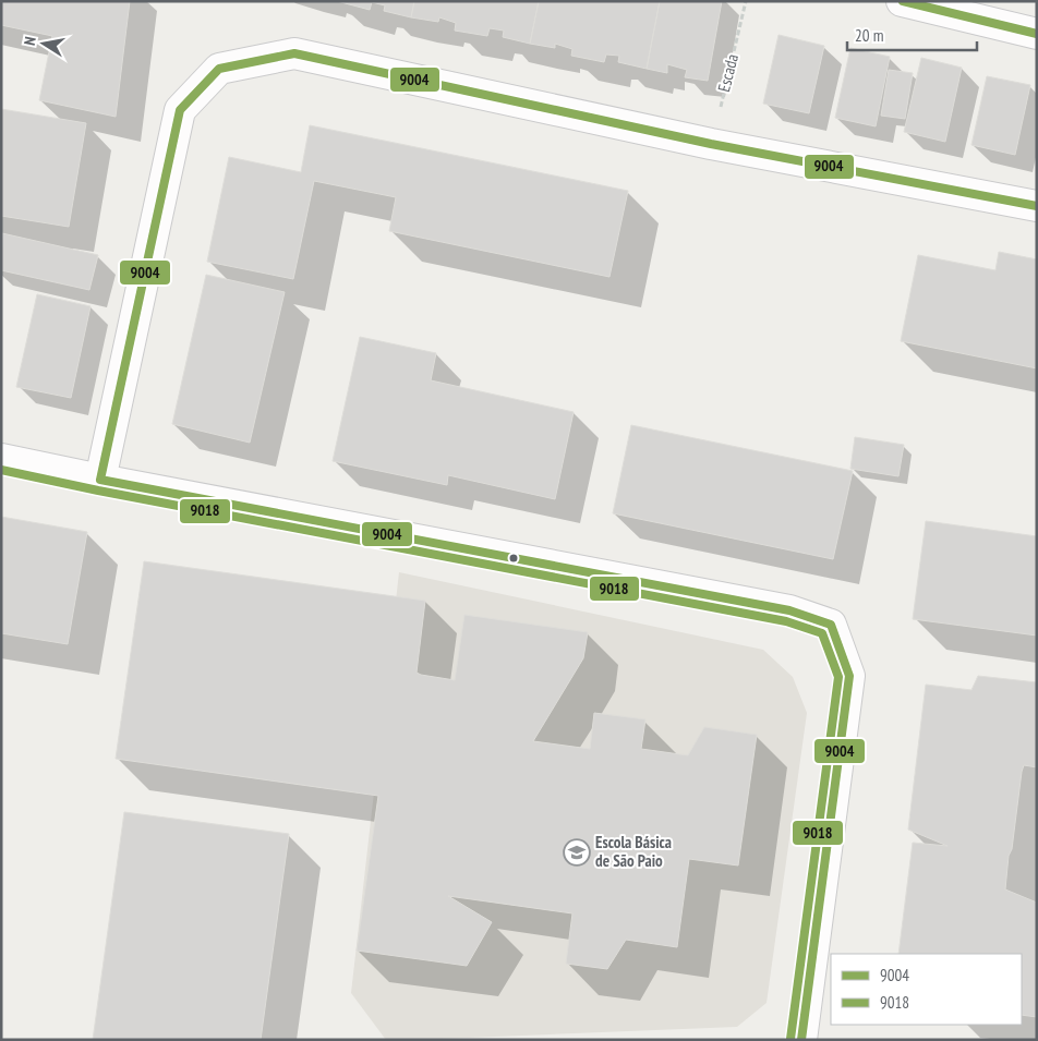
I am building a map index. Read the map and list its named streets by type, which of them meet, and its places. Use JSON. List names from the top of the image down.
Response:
{
  "streets": {
    "path": ["Escada"]
  },
  "places": {
    "school or university": ["Escola Básica de São Paio"]
  },
  "lines": ["transit line 9004", "transit line 9018"],
  "legend": ["9004", "9018"],
  "scale_bar": "20 m",
  "north": "left"
}
